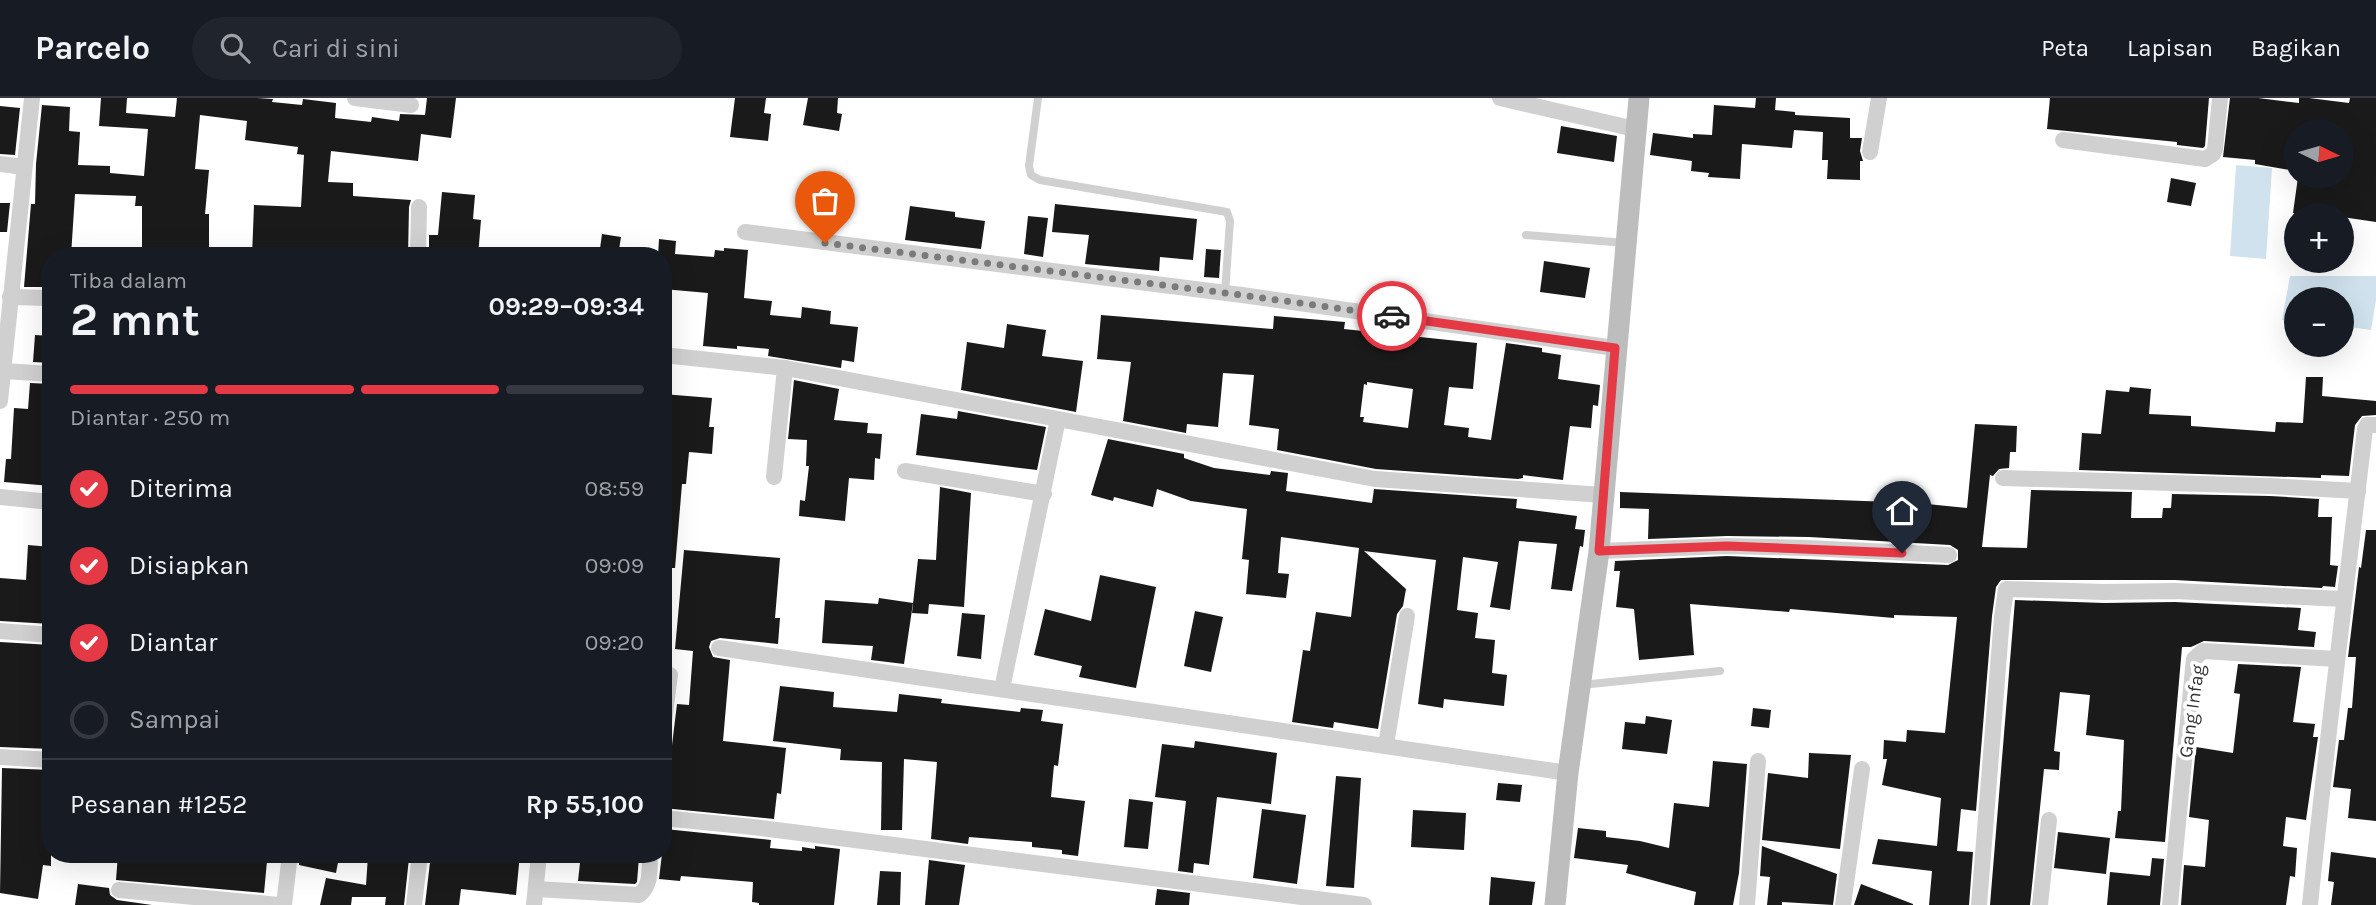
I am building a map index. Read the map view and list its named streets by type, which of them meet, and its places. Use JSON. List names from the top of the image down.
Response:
{
  "streets": {
    "street": ["Gang Infag"]
  },
  "north": "right",
  "page": {
    "header": "Parcelo",
    "search": "Cari di sini",
    "nav": ["Peta", "Lapisan", "Bagikan"],
    "map_buttons": ["+", "−"],
    "heading": ["2 mnt", "Tiba dalam", "09:29–09:34"],
    "panel": ["Pesanan #1252", "Rp 55,100"],
    "bar": "Diantar · 250 m",
    "list": [
      ["Diterima", "08:59"],
      ["Disiapkan", "09:09"],
      ["Diantar", "09:20"],
      "Sampai"
    ]
  }
}
